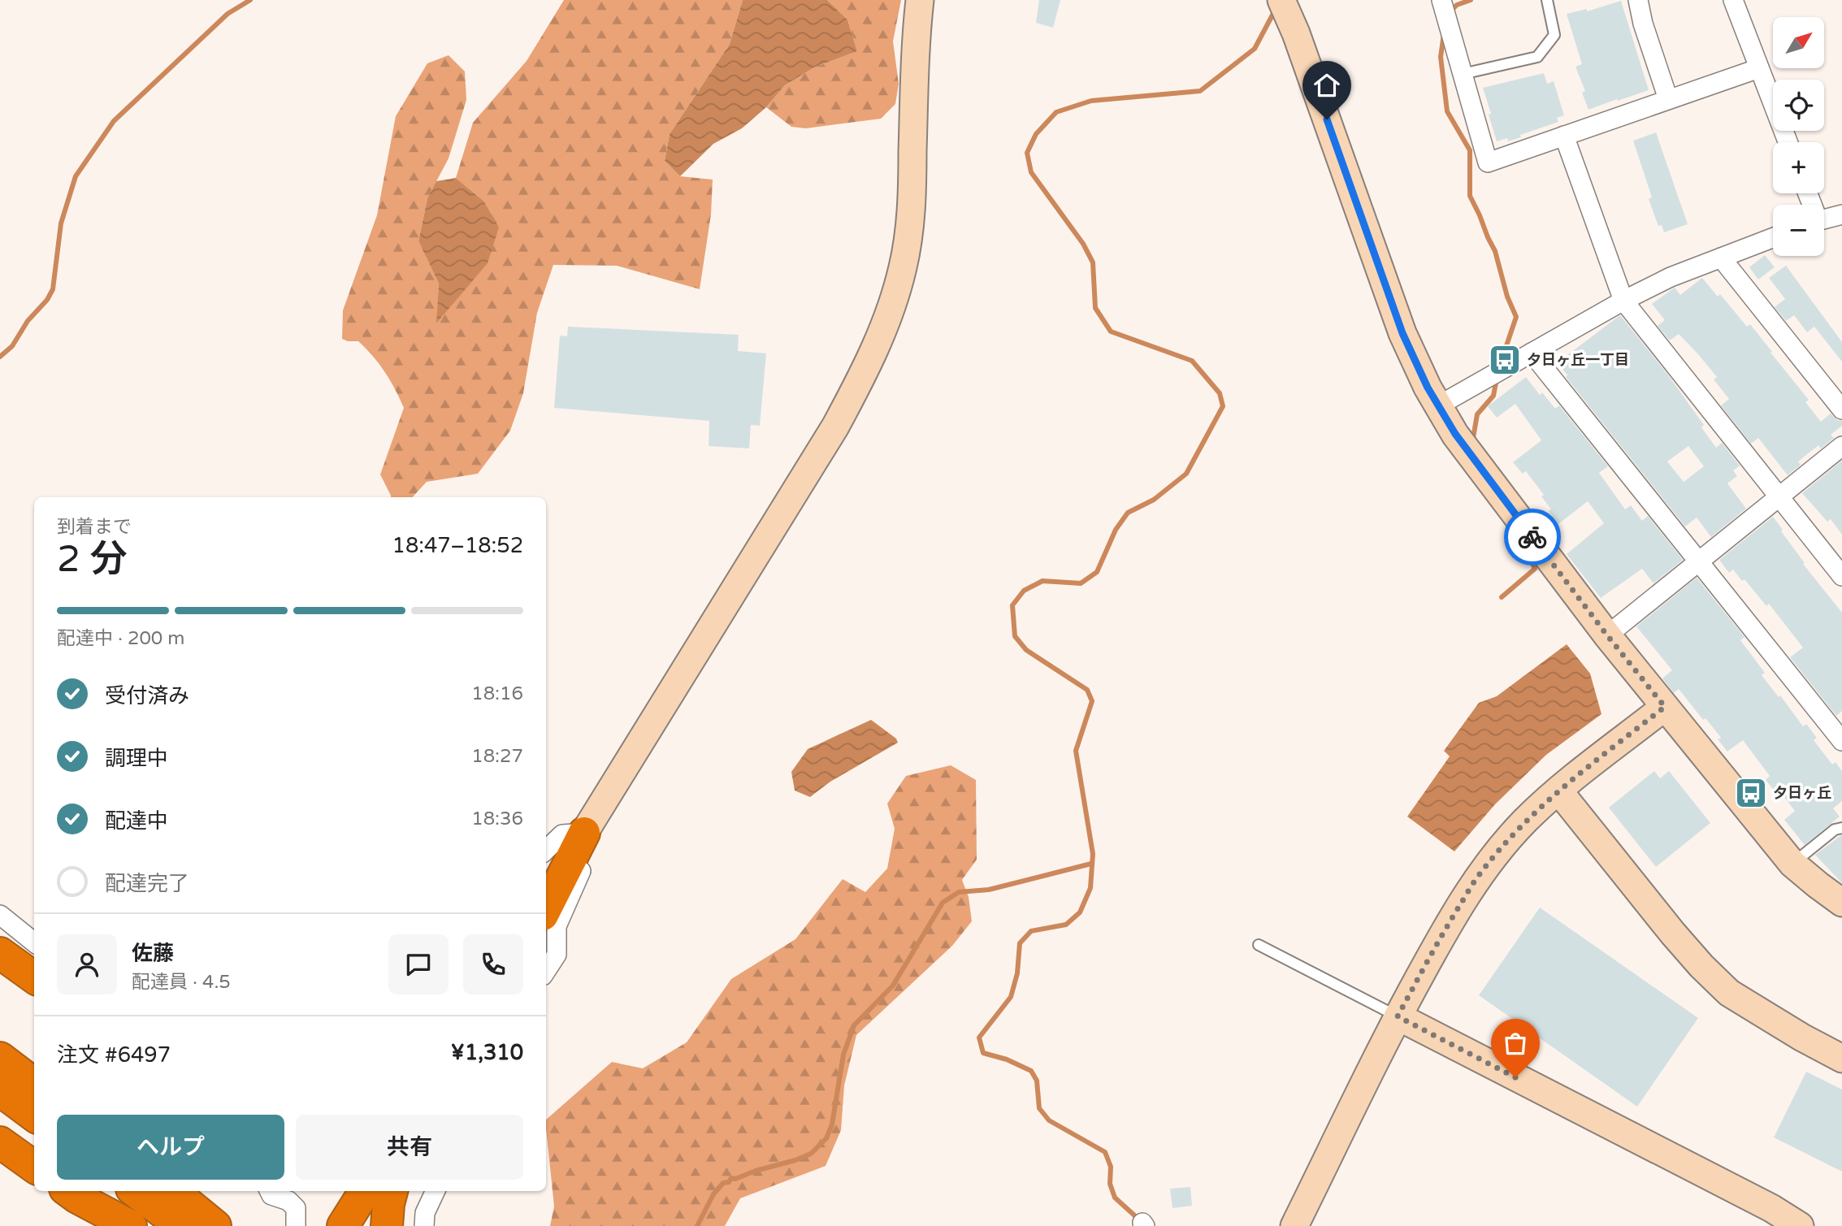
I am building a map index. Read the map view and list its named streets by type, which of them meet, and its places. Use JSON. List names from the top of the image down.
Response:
{
  "places": {
    "bus stop": ["夕日ヶ丘一丁目", "夕日ヶ丘"]
  },
  "north": "top right",
  "page": {
    "map_buttons": ["+", "−"],
    "heading": ["2 分", "到着まで", "18:47–18:52"],
    "panel": [
      "佐藤",
      "配達員 · 4.5",
      "注文 #6497",
      "¥1,310"
    ],
    "bar": "配達中 · 200 m",
    "list": [
      ["受付済み", "18:16"],
      ["調理中", "18:27"],
      ["配達中", "18:36"],
      "配達完了"
    ],
    "buttons": ["ヘルプ", "共有"]
  }
}
